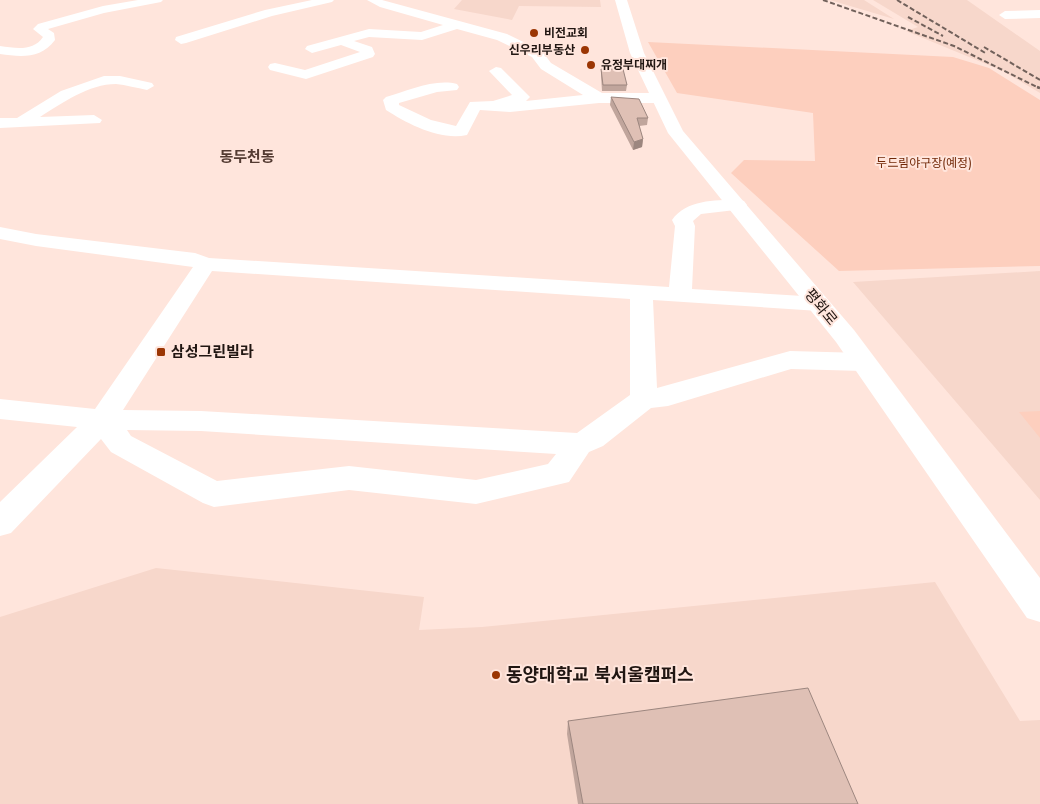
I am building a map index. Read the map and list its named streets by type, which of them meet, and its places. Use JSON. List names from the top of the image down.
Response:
{
  "streets": {
    "street": ["평화로"]
  },
  "districts": ["동두천동"],
  "parks": ["두드림야구장(예정)"],
  "places": {
    "other": [
      "비전교회",
      "신우리부동산",
      "유정부대찌개",
      "동양대학교 북서울캠퍼스"
    ],
    "transit": ["삼성그린빌라"]
  }
}
